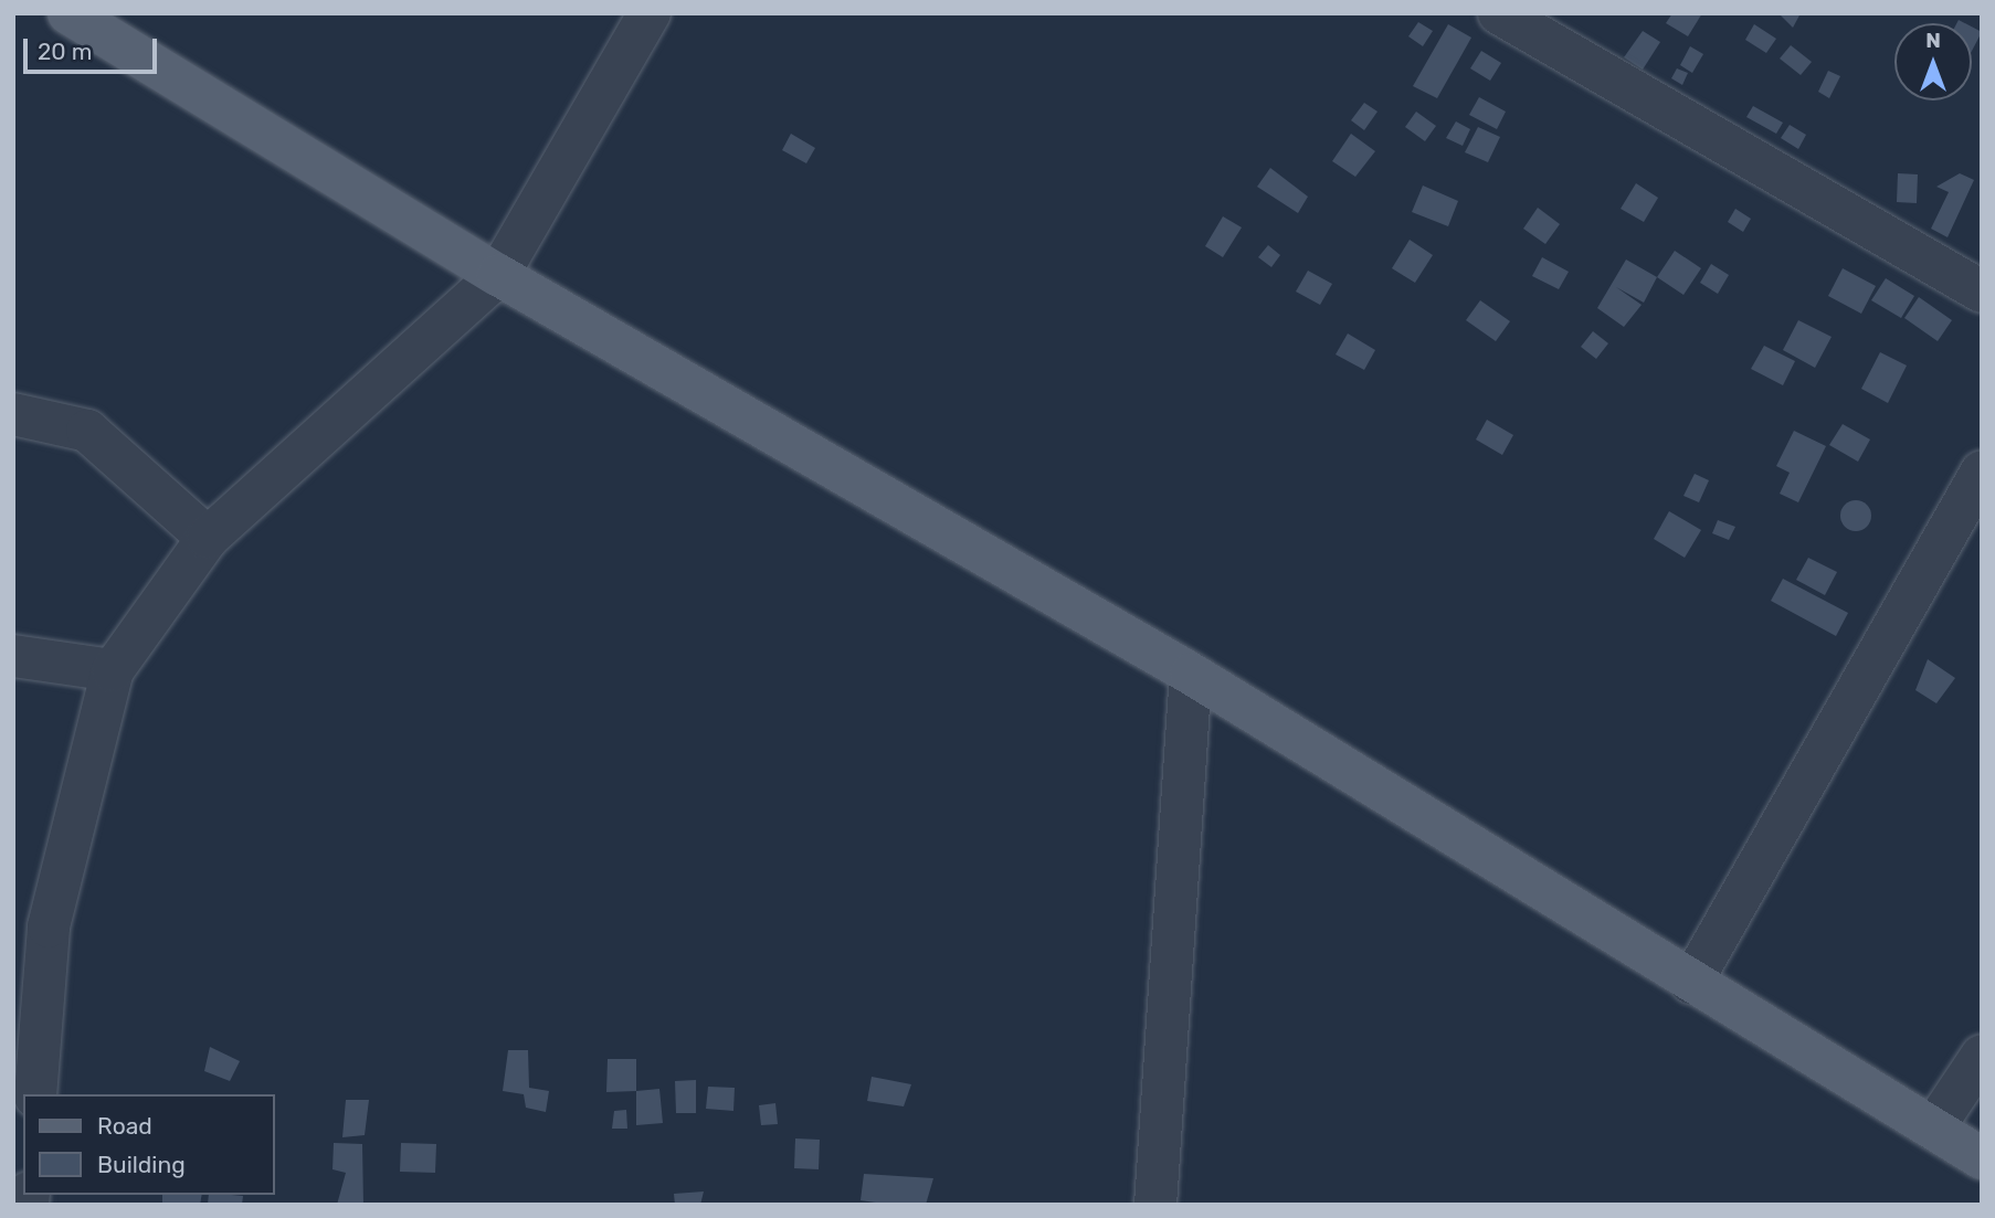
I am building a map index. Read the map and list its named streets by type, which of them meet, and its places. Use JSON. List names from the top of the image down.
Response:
{
  "legend": ["Road", "Building"],
  "scale_bar": "20 m",
  "north": "top"
}
